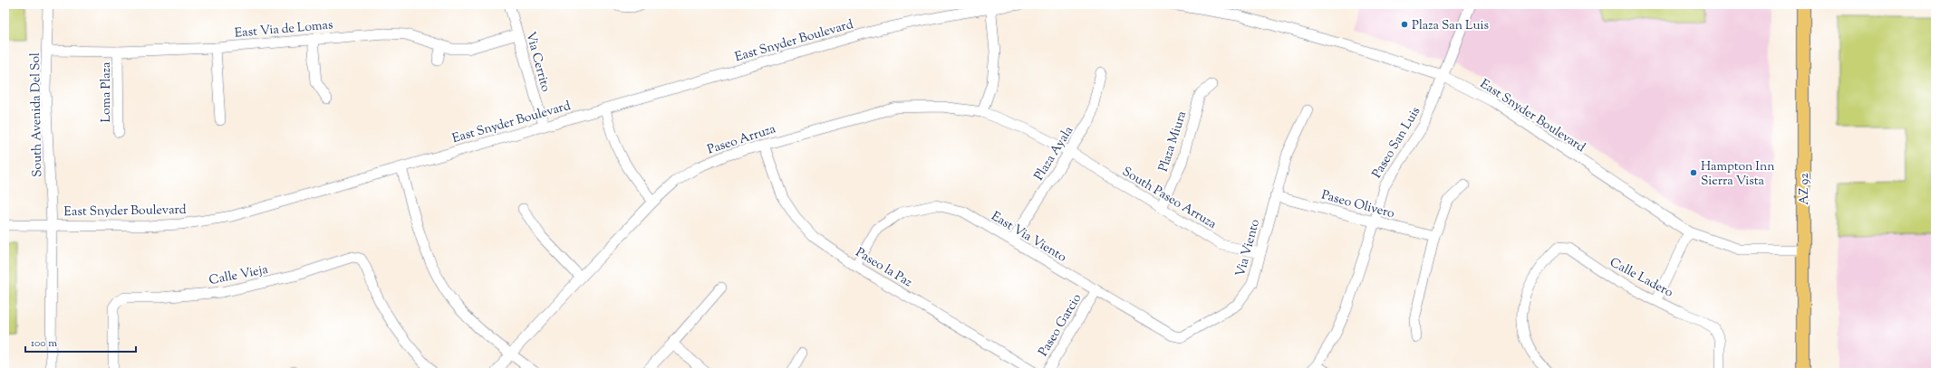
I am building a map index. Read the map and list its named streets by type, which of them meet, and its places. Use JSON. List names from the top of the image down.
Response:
{
  "streets": {
    "main road": ["AZ 92"],
    "street": [
      "East Via de Lomas",
      "East Snyder Boulevard",
      "Via Cerrito",
      "Loma Plaza",
      "South Avenida Del Sol",
      "Paseo Arruza",
      "Plaza Miura",
      "Paseo San Luis",
      "Plaza Ayala",
      "South Paseo Arruza",
      "Paseo Olivero",
      "East Via Viento",
      "Via Viento",
      "Paseo la Paz",
      "Calle Vieja",
      "Calle Ladero",
      "Paseo Garcio"
    ]
  },
  "crossings": [
    ["East Via de Lomas", "Via Cerrito"],
    ["East Via de Lomas", "Loma Plaza"],
    ["East Via de Lomas", "South Avenida Del Sol"],
    ["East Snyder Boulevard", "Via Cerrito"],
    ["East Snyder Boulevard", "South Avenida Del Sol"],
    ["East Snyder Boulevard", "Paseo San Luis"],
    ["East Snyder Boulevard", "AZ 92"],
    ["Paseo Arruza", "Plaza Ayala"],
    ["Paseo Arruza", "South Paseo Arruza"],
    ["Paseo Arruza", "Paseo la Paz"],
    ["Plaza Miura", "South Paseo Arruza"],
    ["Paseo San Luis", "Paseo Olivero"],
    ["Plaza Ayala", "South Paseo Arruza"],
    ["Plaza Ayala", "East Via Viento"],
    ["South Paseo Arruza", "Via Viento"],
    ["Paseo Olivero", "Via Viento"],
    ["East Via Viento", "Via Viento"],
    ["East Via Viento", "Paseo la Paz"],
    ["East Via Viento", "Paseo Garcio"]
  ],
  "places": ["Plaza San Luis", "Hampton Inn Sierra Vista"],
  "scale_bar": "100 m"
}
